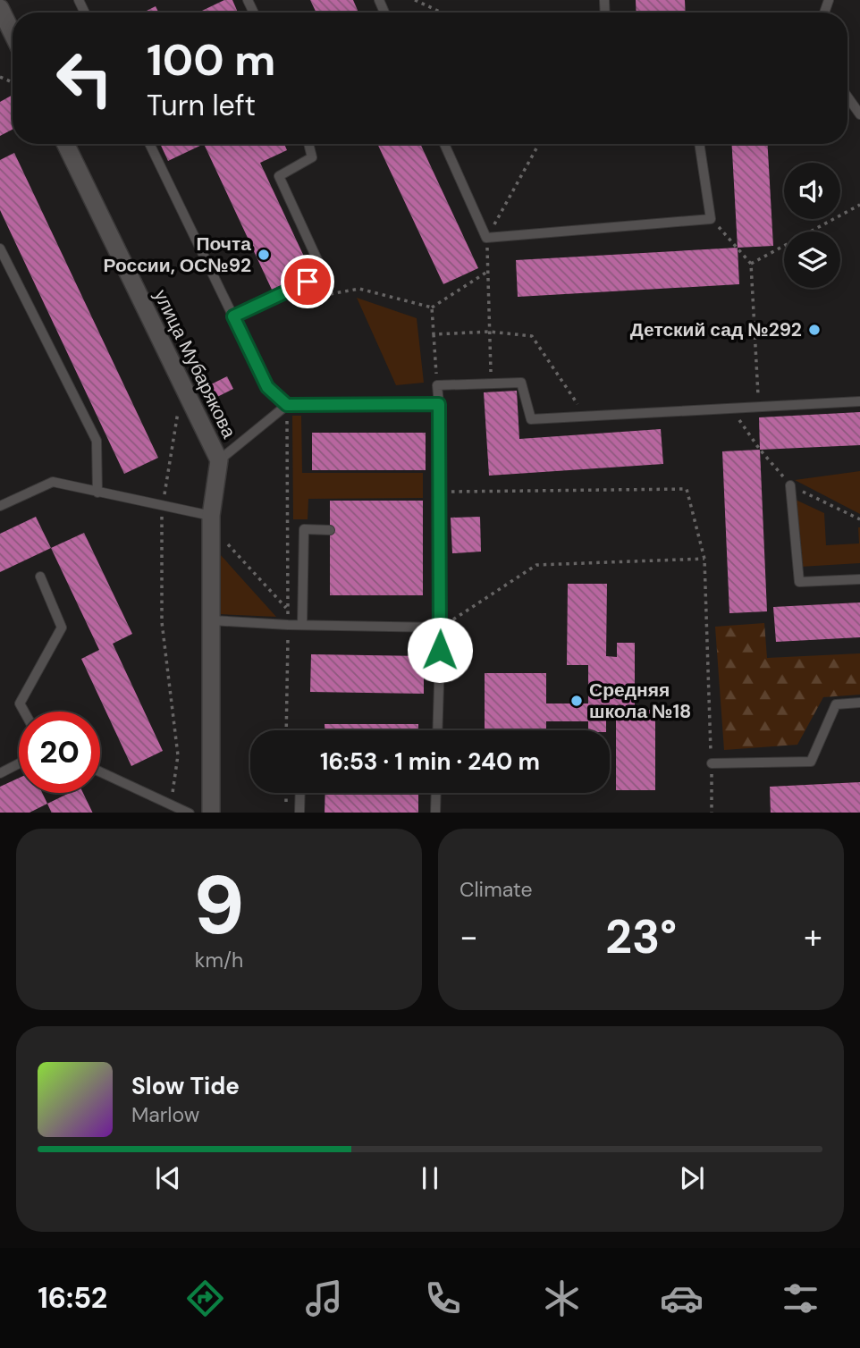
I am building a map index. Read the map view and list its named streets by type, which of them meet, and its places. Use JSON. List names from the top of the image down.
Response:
{
  "streets": {
    "street": ["улица Мубарякова"]
  },
  "places": ["Почта России, ОС№92", "Детский сад №292", "Средняя школа №18"],
  "page": {
    "turn": ["100 m", "Turn left"],
    "limit": "20",
    "trip": "16:53 · 1 min · 240 m",
    "tile": [
      ["9", "km/h"],
      "Climate"
    ],
    "heat": ["−", "23°", "+"],
    "song": ["Slow Tide", "Marlow"],
    "tabs": "16:52"
  }
}
